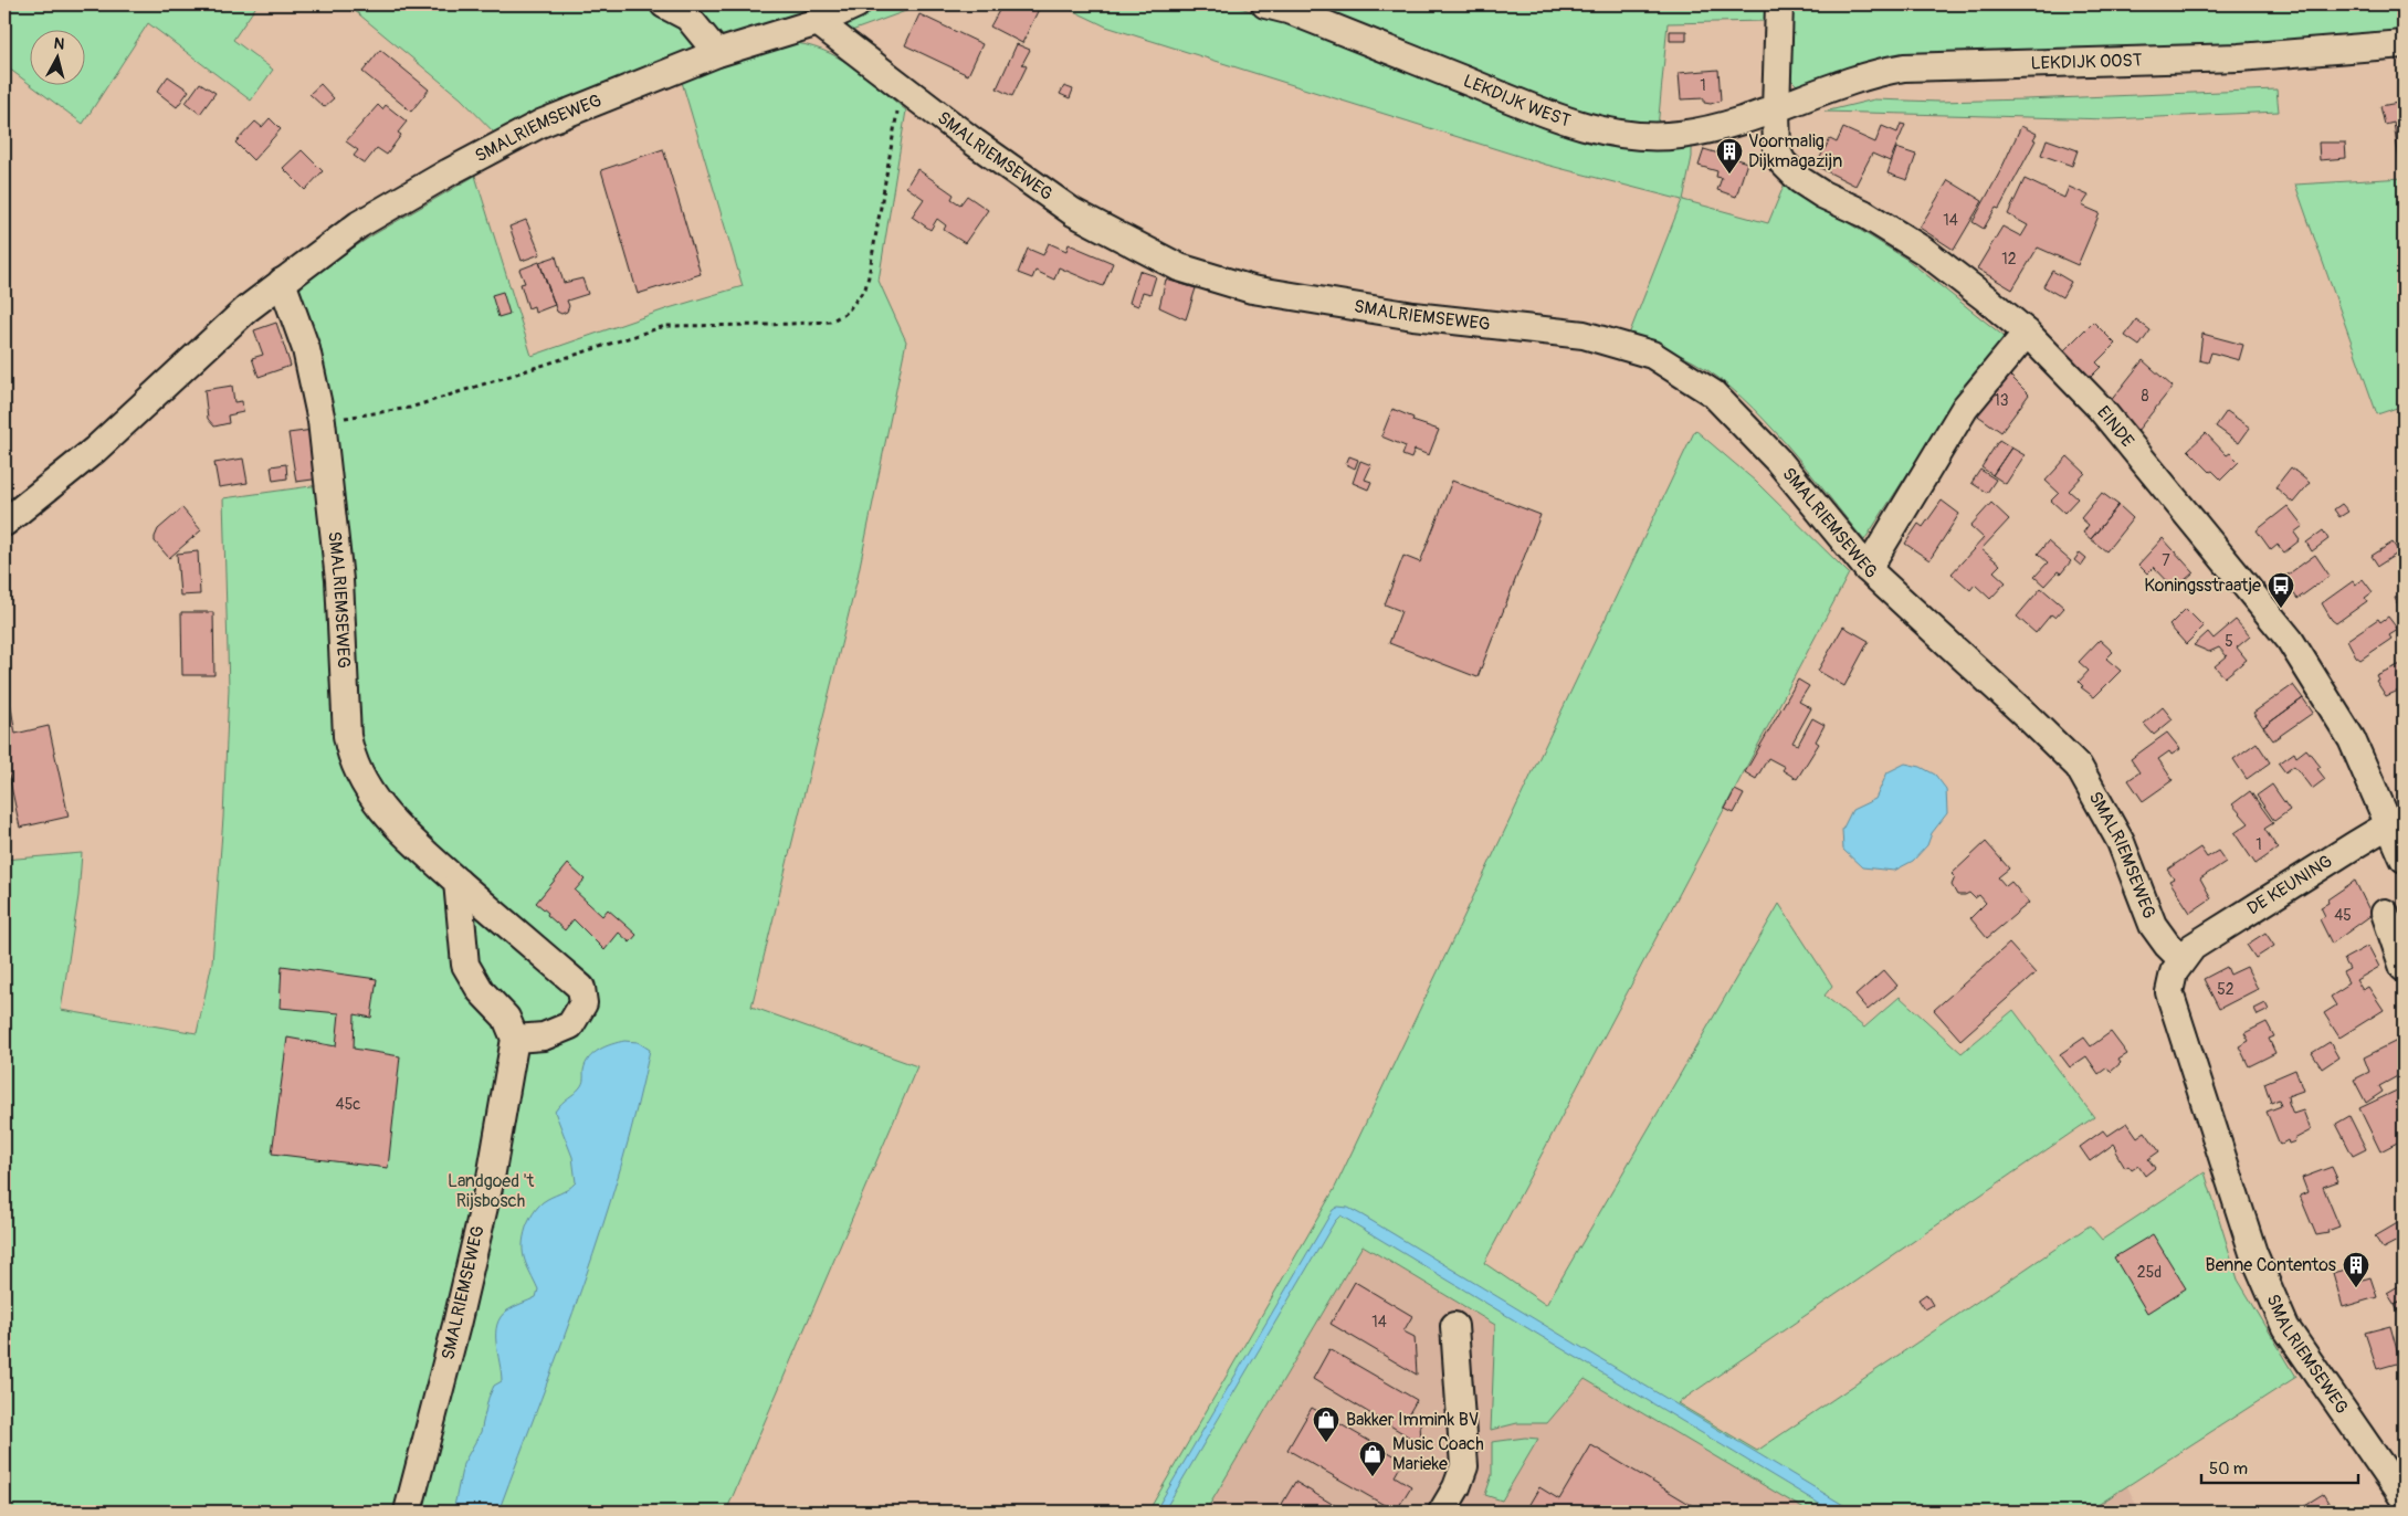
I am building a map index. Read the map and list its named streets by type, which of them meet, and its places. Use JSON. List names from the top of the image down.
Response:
{
  "streets": {
    "street": [
      "LEKDIJK OOST",
      "LEKDIJK WEST",
      "SMALRIEMSEWEG",
      "EINDE",
      "DE KEUNING"
    ]
  },
  "crossings": [
    ["LEKDIJK OOST", "LEKDIJK WEST"],
    ["LEKDIJK OOST", "EINDE"],
    ["LEKDIJK WEST", "EINDE"],
    ["SMALRIEMSEWEG", "DE KEUNING"],
    ["EINDE", "DE KEUNING"]
  ],
  "parks": ["Landgoed 't Rijsbosch"],
  "places": {
    "building": ["Voormalig Dijkmagazijn", "Benne Contentos"],
    "bus stop": ["Koningsstraatje"],
    "shop": ["Bakker Immink BV", "Music Coach Marieke"]
  },
  "house_numbers": [
    "1",
    "14",
    "12",
    "8",
    "13",
    "7",
    "5",
    "1",
    "45",
    "52",
    "45c",
    "25d",
    "14"
  ],
  "scale_bar": "50 m",
  "north": "top"
}
